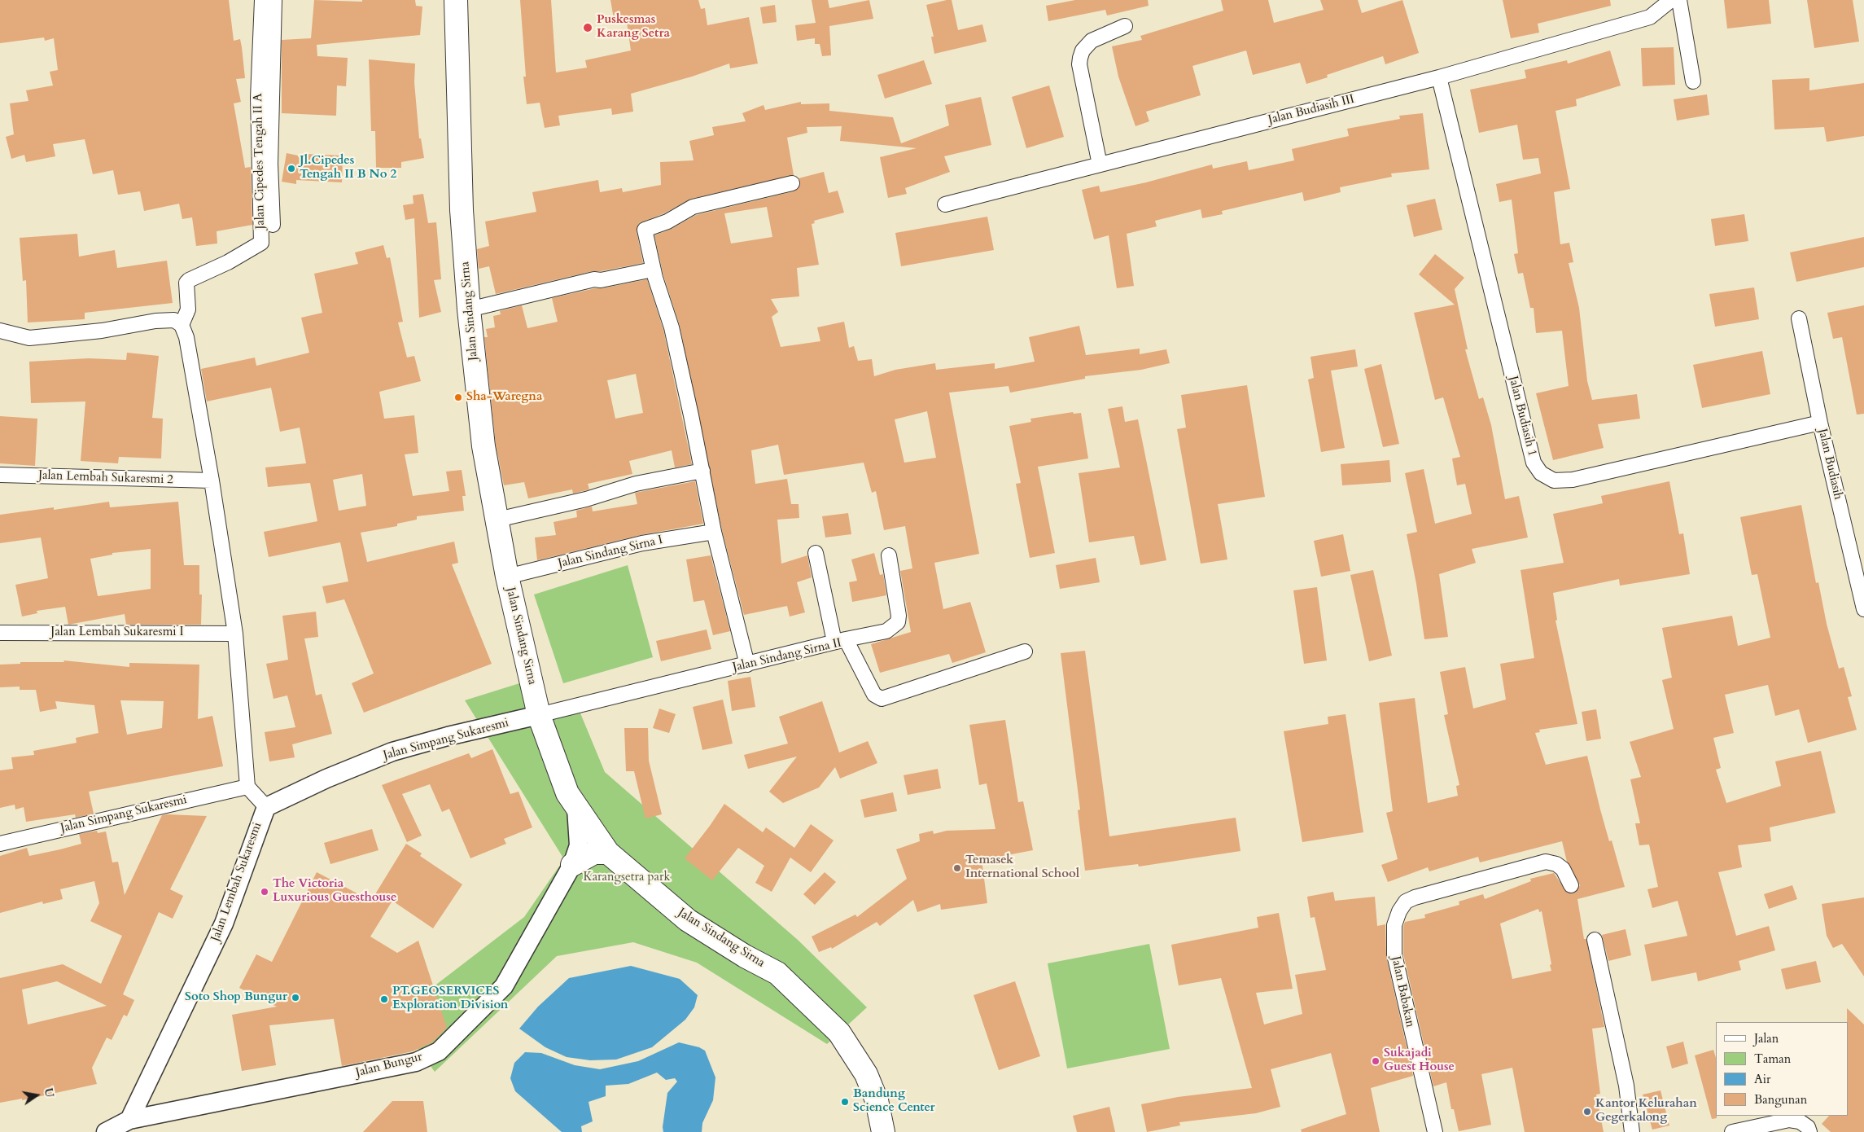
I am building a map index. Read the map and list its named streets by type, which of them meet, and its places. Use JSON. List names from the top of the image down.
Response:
{
  "streets": {
    "main road": ["Jalan Sindang Sirna"],
    "street": [
      "Jalan Budiasih III",
      "Jalan Cipedes Tengah II A",
      "Jalan Budiasih 1",
      "Jalan Budiasih",
      "Jalan Lembah Sukaresmi 2",
      "Jalan Sindang Sirna I",
      "Jalan Lembah Sukaresmi I",
      "Jalan Sindang Sirna II",
      "Jalan Simpang Sukaresmi",
      "Jalan Lembah Sukaresmi",
      "Jalan Babakan",
      "Jalan Bungur"
    ]
  },
  "crossings": [
    ["Jalan Budiasih III", "Jalan Budiasih 1"],
    ["Jalan Sindang Sirna", "Jalan Sindang Sirna I"],
    ["Jalan Sindang Sirna", "Jalan Sindang Sirna II"],
    ["Jalan Sindang Sirna", "Jalan Simpang Sukaresmi"],
    ["Jalan Sindang Sirna", "Jalan Bungur"],
    ["Jalan Budiasih 1", "Jalan Budiasih"],
    ["Jalan Sindang Sirna II", "Jalan Simpang Sukaresmi"],
    ["Jalan Simpang Sukaresmi", "Jalan Lembah Sukaresmi"],
    ["Jalan Lembah Sukaresmi", "Jalan Bungur"]
  ],
  "parks": ["Karangsetra park"],
  "places": [
    "Puskesmas Karang Setra",
    "Jl.Cipedes Tengah II B No 2",
    "Sha-Waregna",
    "Temasek International School",
    "The Victoria Luxurious Guesthouse",
    "Soto Shop Bungur",
    "PT.GEOSERVICES Exploration Division",
    "Sukajadi Guest House",
    "Bandung Science Center",
    "Kantor Kelurahan Gegerkalong"
  ],
  "legend": [
    "Jalan",
    "Taman",
    "Air",
    "Bangunan"
  ],
  "north": "right"
}
